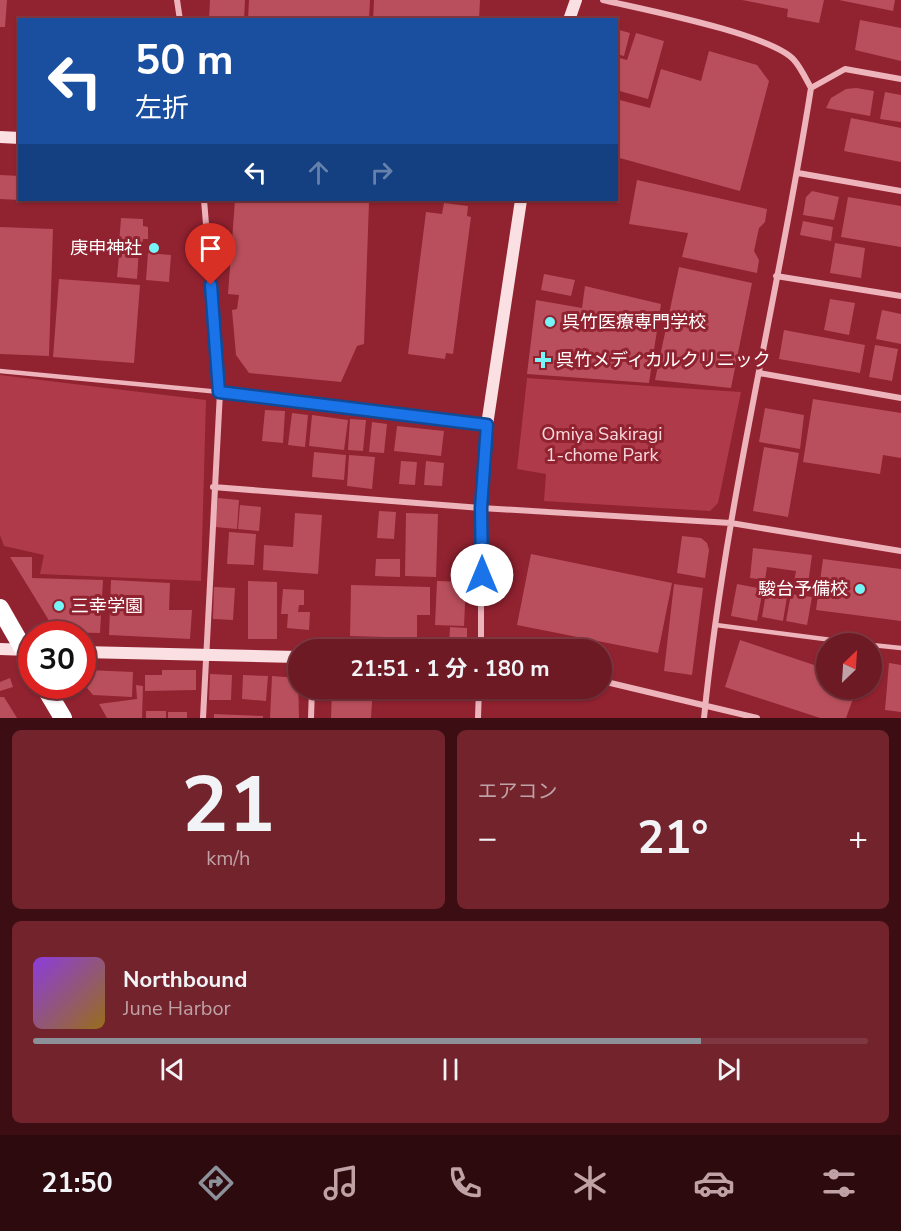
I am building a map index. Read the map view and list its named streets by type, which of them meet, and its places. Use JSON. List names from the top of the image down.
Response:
{
  "parks": ["Omiya Sakiragi 1-chome Park"],
  "places": {
    "other": [
      "庚申神社",
      "呉竹医療専門学校",
      "駿台予備校",
      "三幸学園"
    ],
    "health": ["呉竹メディカルクリニック"]
  },
  "north": "top right",
  "page": {
    "turn": ["50 m", "左折"],
    "limit": "30",
    "trip": "21:51 · 1 分 · 180 m",
    "tile": [
      ["21", "km/h"],
      "エアコン"
    ],
    "heat": ["−", "21°", "+"],
    "song": ["Northbound", "June Harbor"],
    "tabs": "21:50"
  }
}
